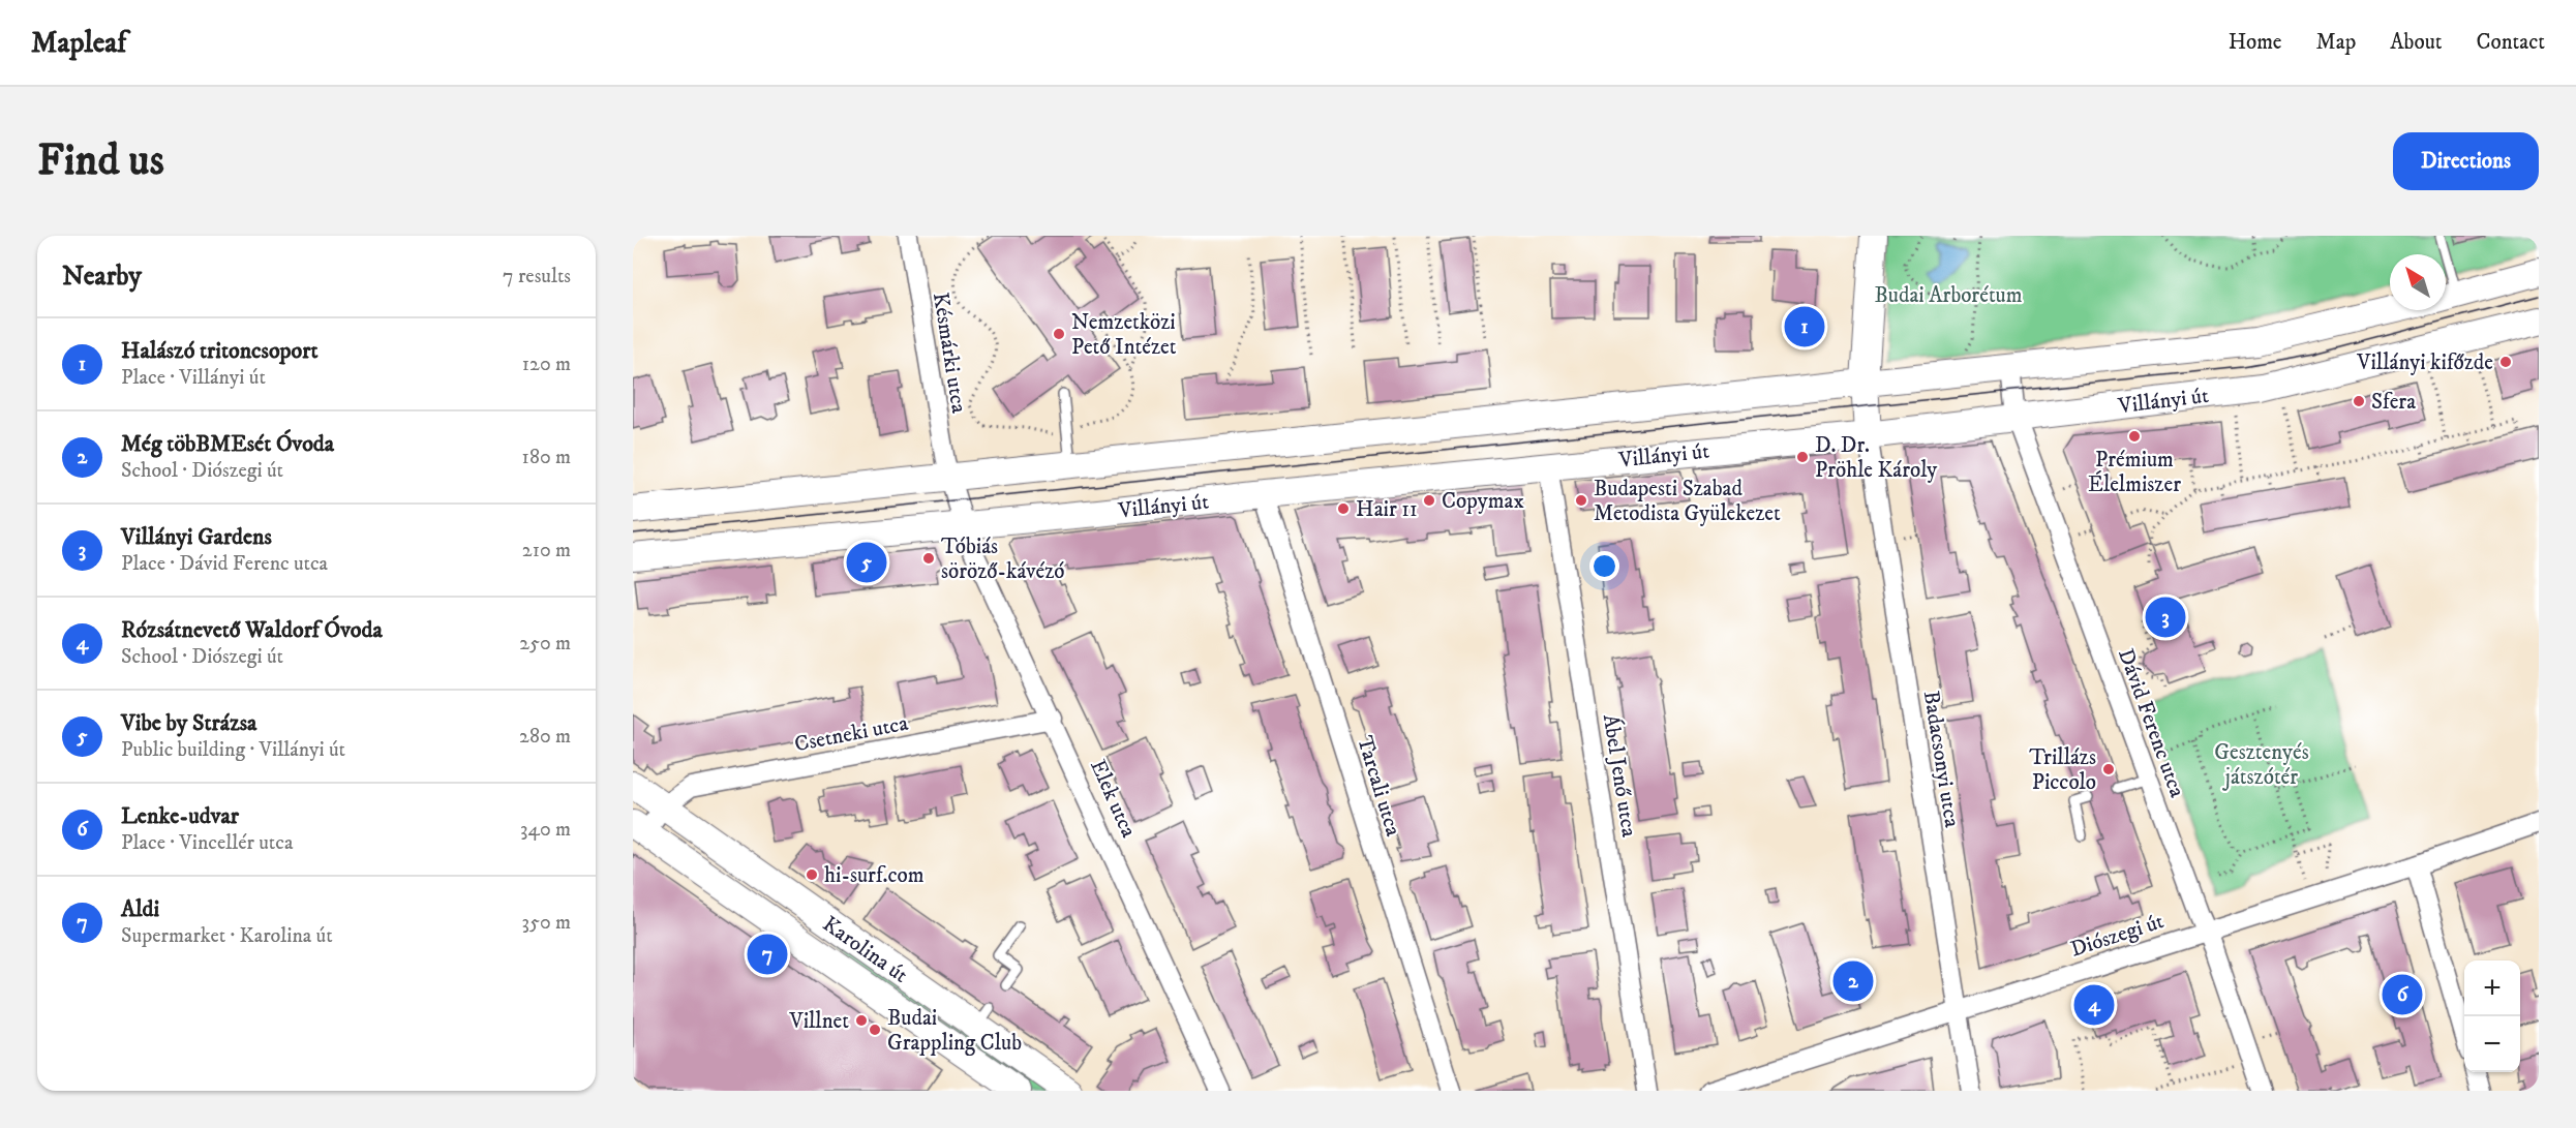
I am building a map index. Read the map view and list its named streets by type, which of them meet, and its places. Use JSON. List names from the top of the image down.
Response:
{
  "streets": {
    "street": [
      "Késmárki utca",
      "Villányi út",
      "Dávid Ferenc utca",
      "Csetneki utca",
      "Badacsonyi utca",
      "Ábel Jenő utca",
      "Tarcali utca",
      "Elek utca",
      "Diószegi út",
      "Karolina út"
    ]
  },
  "crossings": [
    ["Késmárki utca", "Villányi út"],
    ["Késmárki utca", "Elek utca"],
    ["Villányi út", "Dávid Ferenc utca"],
    ["Villányi út", "Badacsonyi utca"],
    ["Villányi út", "Ábel Jenő utca"],
    ["Villányi út", "Tarcali utca"],
    ["Villányi út", "Elek utca"],
    ["Dávid Ferenc utca", "Diószegi út"],
    ["Csetneki utca", "Elek utca"],
    ["Csetneki utca", "Karolina út"],
    ["Badacsonyi utca", "Diószegi út"]
  ],
  "parks": ["Budai Arborétum", "Gesztenyés játszótér"],
  "places": [
    "Nemzetközi Pető Intézet",
    "Villányi kifőzde",
    "Sfera",
    "Prémium Élelmiszer",
    "D. Dr. Pröhle Károly",
    "Copymax",
    "Budapesti Szabad Metodista Gyülekezet",
    "Hair 11",
    "Tóbiás söröző-kávézó",
    "Trillázs Piccolo",
    "hi-surf.com",
    "Villnet",
    "Budai Grappling Club"
  ],
  "north": "top left",
  "page": {
    "header": "Mapleaf",
    "nav": [
      "Home",
      "Map",
      "About",
      "Contact"
    ],
    "buttons": "Directions",
    "title": "Find us",
    "heading": ["Nearby", "7 results"],
    "pins": [
      "1",
      "5",
      "3",
      "7",
      "2",
      "6",
      "4"
    ],
    "list": [
      {
        "mark": "1",
        "name": "Halászó tritoncsoport",
        "note": "Place · Villányi út",
        "value": "120 m"
      },
      {
        "mark": "2",
        "name": "Még töbBMEsét Óvoda",
        "note": "School · Diószegi út",
        "value": "180 m"
      },
      {
        "mark": "3",
        "name": "Villányi Gardens",
        "note": "Place · Dávid Ferenc utca",
        "value": "210 m"
      },
      {
        "mark": "4",
        "name": "Rózsátnevető Waldorf Óvoda",
        "note": "School · Diószegi út",
        "value": "250 m"
      },
      {
        "mark": "5",
        "name": "Vibe by Strázsa",
        "note": "Public building · Villányi út",
        "value": "280 m"
      },
      {
        "mark": "6",
        "name": "Lenke-udvar",
        "note": "Place · Vincellér utca",
        "value": "340 m"
      },
      {
        "mark": "7",
        "name": "Aldi",
        "note": "Supermarket · Karolina út",
        "value": "350 m"
      }
    ],
    "map_buttons": ["+", "−"]
  }
}
